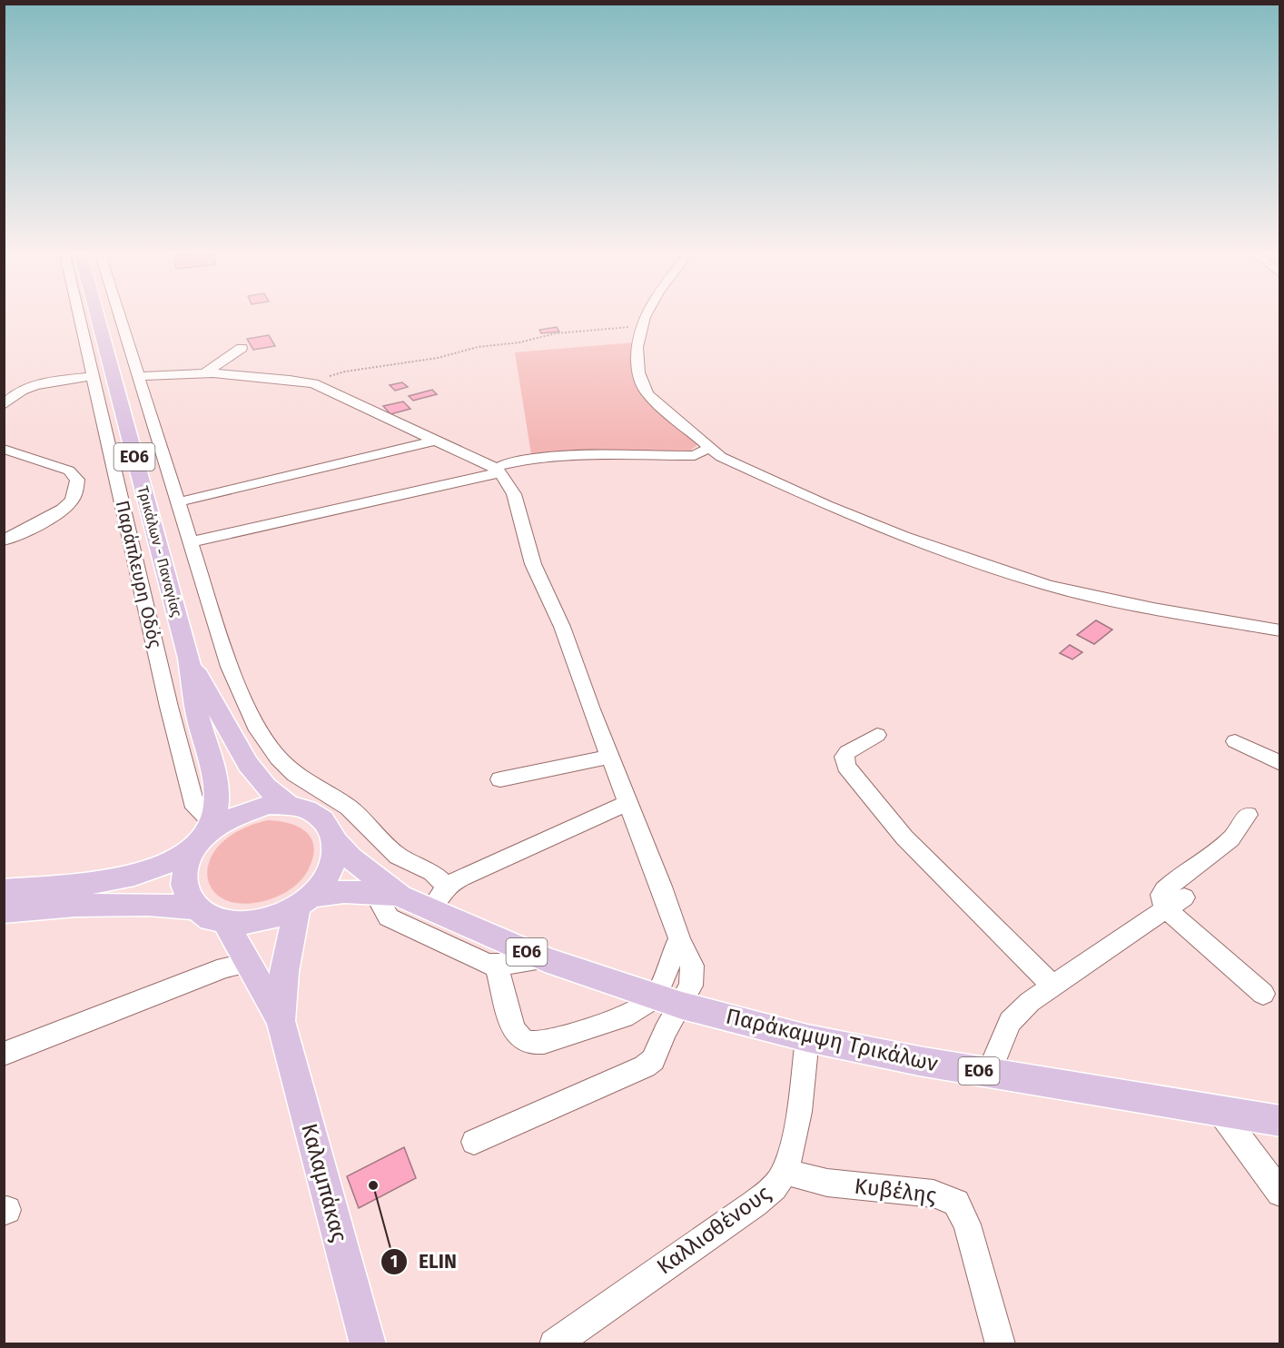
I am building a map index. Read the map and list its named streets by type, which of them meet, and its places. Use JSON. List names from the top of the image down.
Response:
{
  "streets": {
    "main road": [
      "ΕΟ6",
      "Τρικάλων - Παναγίας",
      "Παράκαμψη Τρικάλων",
      "Καλαμπάκας"
    ],
    "street": ["Παράπλευρη Οδός", "Κυβέλης", "Καλλισθένους"]
  },
  "crossings": [
    ["ΕΟ6", "Τρικάλων - Παναγίας"],
    ["ΕΟ6", "Παράπλευρη Οδός"],
    ["ΕΟ6", "Παράκαμψη Τρικάλων"],
    ["ΕΟ6", "Καλαμπάκας"],
    ["Τρικάλων - Παναγίας", "Παράπλευρη Οδός"],
    ["Τρικάλων - Παναγίας", "Παράκαμψη Τρικάλων"],
    ["Τρικάλων - Παναγίας", "Καλαμπάκας"],
    ["Παράπλευρη Οδός", "Παράκαμψη Τρικάλων"],
    ["Παράπλευρη Οδός", "Καλαμπάκας"],
    ["Παράκαμψη Τρικάλων", "Καλαμπάκας"],
    ["Παράκαμψη Τρικάλων", "Καλλισθένους"],
    ["Κυβέλης", "Καλλισθένους"]
  ],
  "places": ["ELIN"]
}
